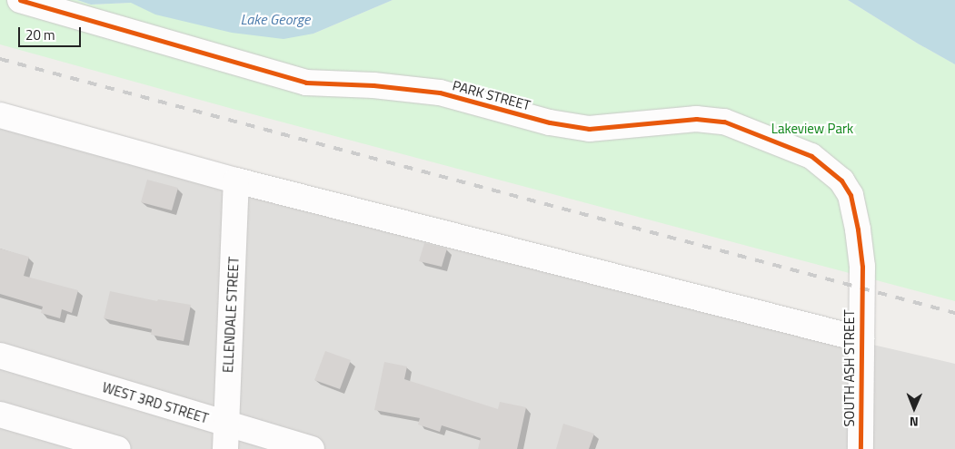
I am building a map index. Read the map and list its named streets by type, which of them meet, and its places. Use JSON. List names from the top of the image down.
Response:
{
  "streets": {
    "street": [
      "PARK STREET",
      "ELLENDALE STREET",
      "SOUTH ASH STREET",
      "WEST 3RD STREET"
    ]
  },
  "crossings": [
    ["PARK STREET", "SOUTH ASH STREET"],
    ["ELLENDALE STREET", "WEST 3RD STREET"]
  ],
  "water": ["Lake George"],
  "parks": ["Lakeview Park"],
  "scale_bar": "20 m",
  "north": "bottom"
}
